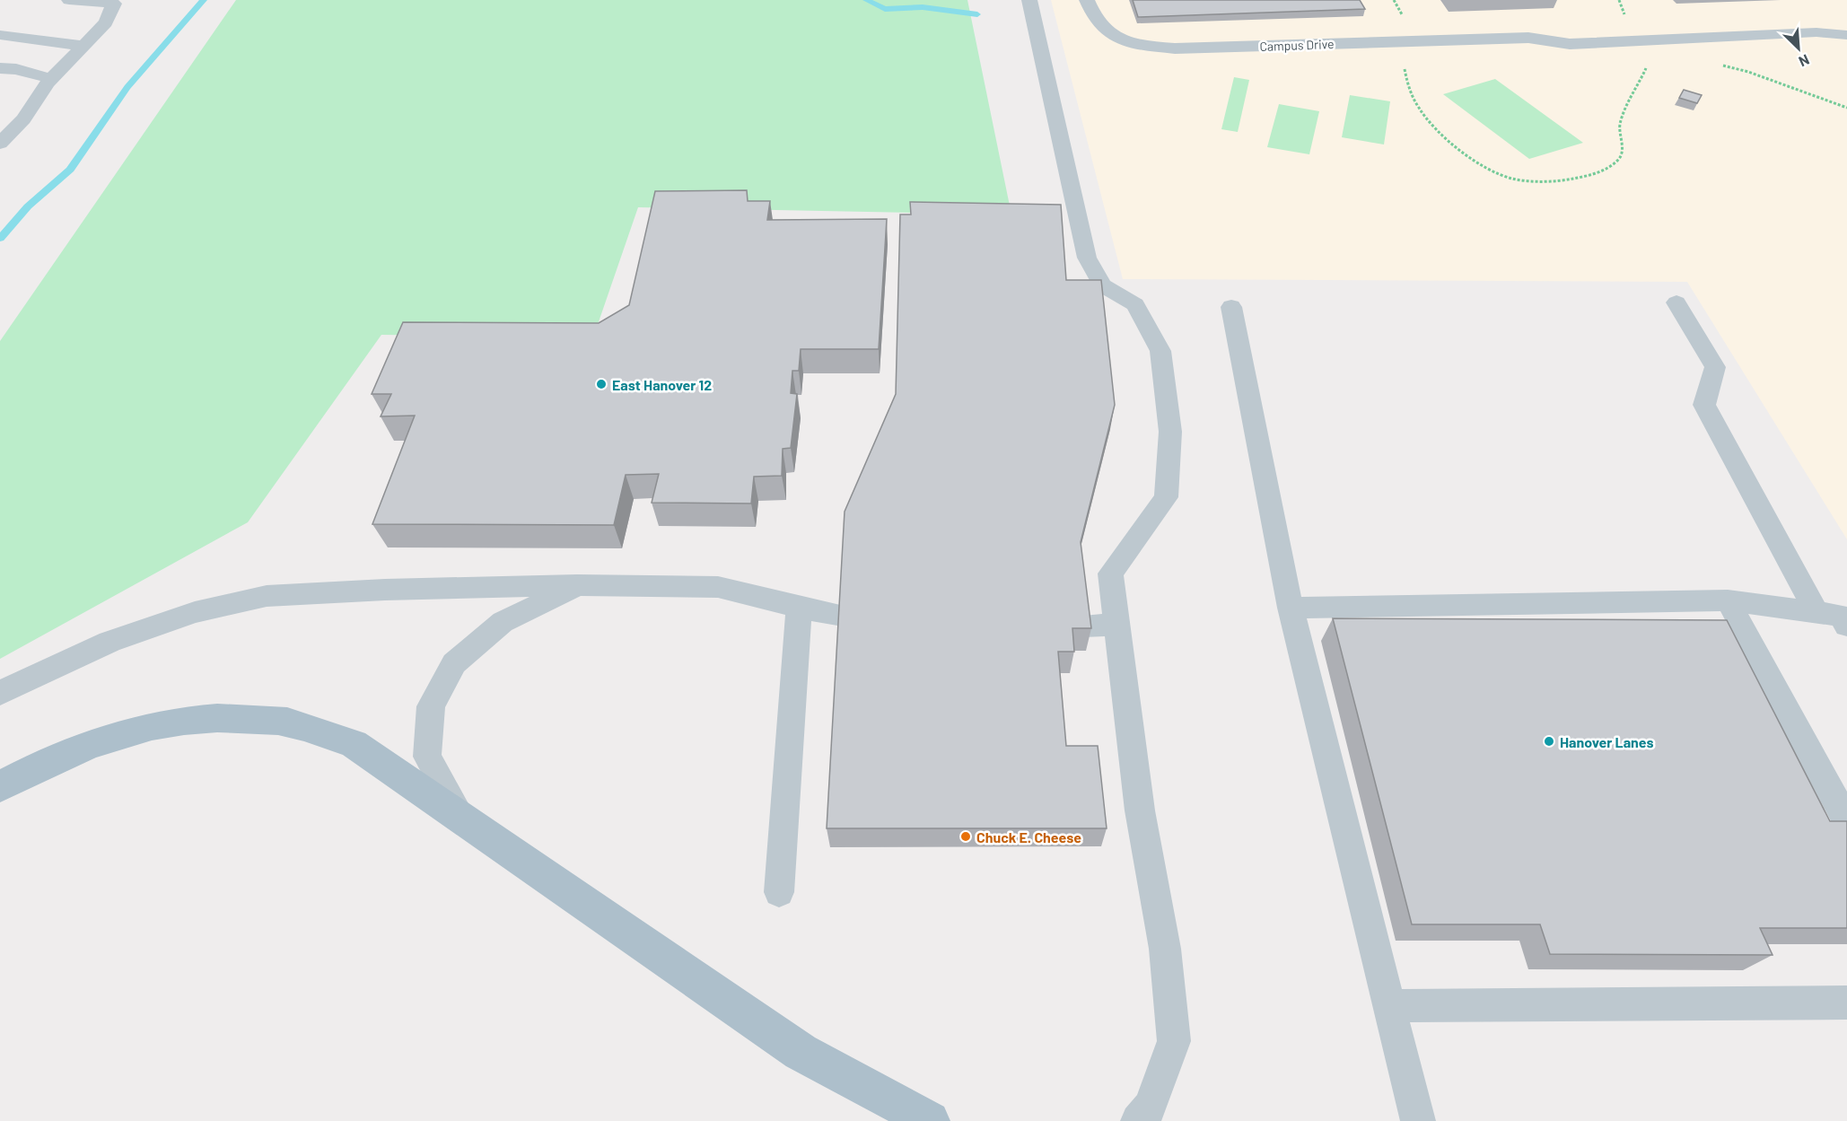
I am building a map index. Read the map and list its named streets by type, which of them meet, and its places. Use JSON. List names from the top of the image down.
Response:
{
  "streets": {
    "lane": ["Campus Drive"]
  },
  "places": ["East Hanover 12", "Hanover Lanes", "Chuck E. Cheese"],
  "north": "bottom right"
}
